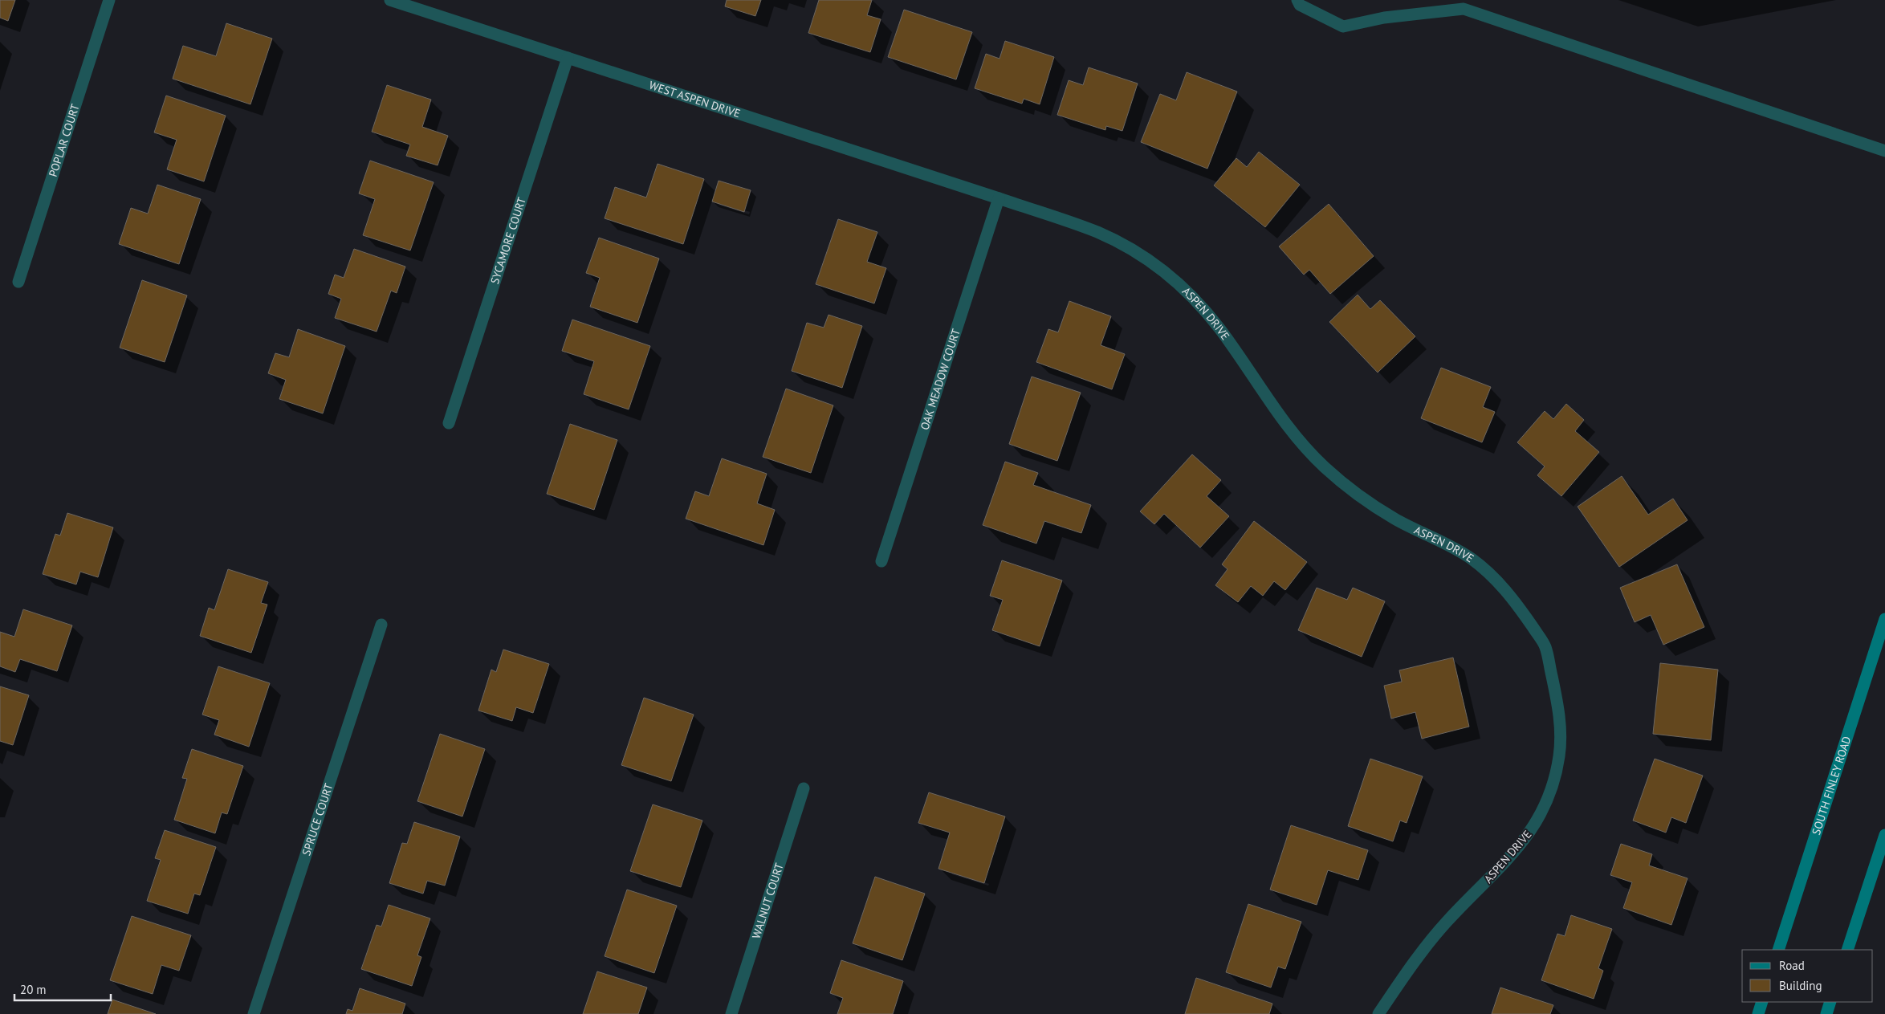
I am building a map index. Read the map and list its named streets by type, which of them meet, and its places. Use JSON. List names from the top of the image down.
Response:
{
  "streets": {
    "main road": ["SOUTH FINLEY ROAD"],
    "street": [
      "WEST ASPEN DRIVE",
      "POPLAR COURT",
      "SYCAMORE COURT",
      "ASPEN DRIVE",
      "OAK MEADOW COURT",
      "SPRUCE COURT",
      "WALNUT COURT"
    ]
  },
  "crossings": [
    ["WEST ASPEN DRIVE", "SYCAMORE COURT"],
    ["WEST ASPEN DRIVE", "ASPEN DRIVE"],
    ["WEST ASPEN DRIVE", "OAK MEADOW COURT"],
    ["ASPEN DRIVE", "OAK MEADOW COURT"]
  ],
  "legend": ["Road", "Building"],
  "scale_bar": "20 m"
}
